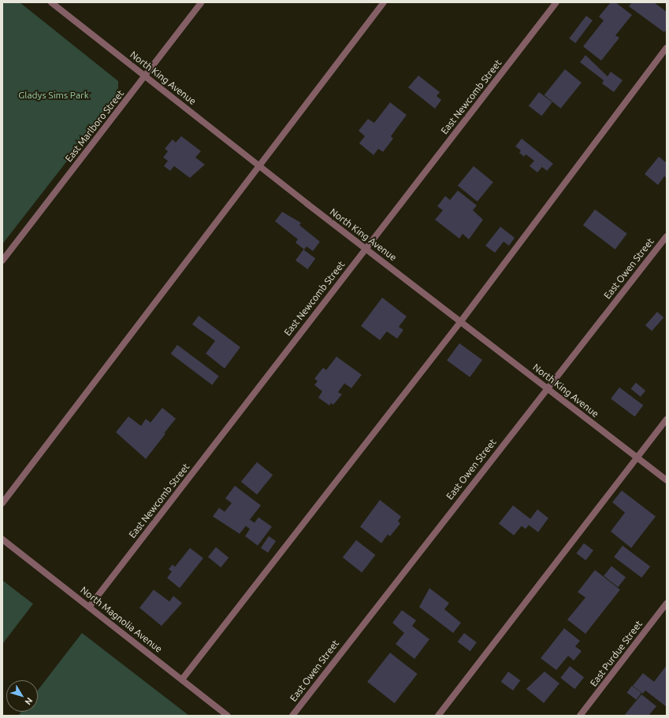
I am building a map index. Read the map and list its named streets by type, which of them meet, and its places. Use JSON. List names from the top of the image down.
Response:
{
  "streets": {
    "street": [
      "North King Avenue",
      "East Newcomb Street",
      "East Marlboro Street",
      "East Owen Street",
      "North Magnolia Avenue",
      "East Purdue Street"
    ]
  },
  "crossings": [
    ["North King Avenue", "East Newcomb Street"],
    ["North King Avenue", "East Marlboro Street"],
    ["North King Avenue", "East Owen Street"],
    ["East Newcomb Street", "North Magnolia Avenue"]
  ],
  "parks": ["Gladys Sims Park"],
  "north": "bottom right"
}
